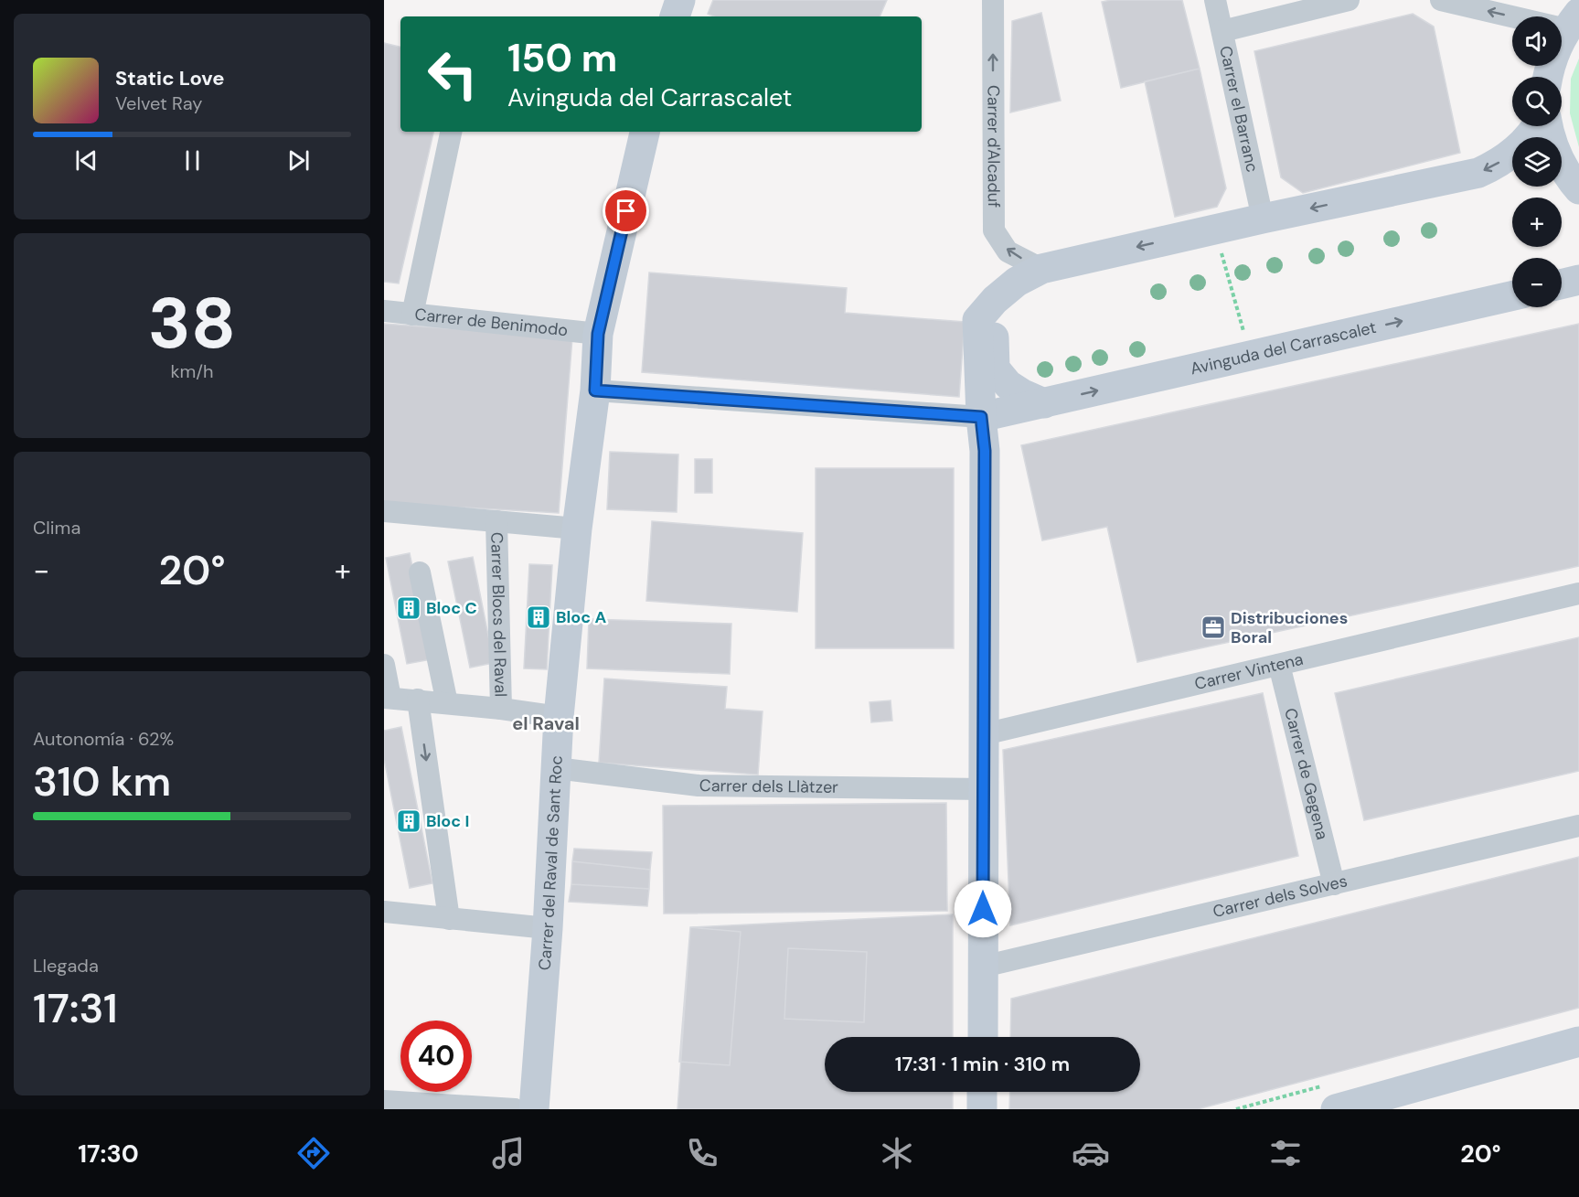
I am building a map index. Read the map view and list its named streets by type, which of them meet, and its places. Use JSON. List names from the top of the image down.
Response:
{
  "streets": {
    "street": [
      "Carrer el Barranc",
      "Carrer d'Alcaduf",
      "Carrer de Benimodo",
      "Avinguda del Carrascalet",
      "Carrer Blocs del Raval",
      "Carrer Vintena",
      "Carrer de Gegena",
      "Carrer dels Llàtzer",
      "Carrer del Raval de Sant Roc",
      "Carrer dels Solves"
    ]
  },
  "crossings": [
    ["Carrer de Benimodo", "Carrer del Raval de Sant Roc"],
    ["Avinguda del Carrascalet", "Carrer del Raval de Sant Roc"],
    ["Carrer Vintena", "Carrer de Gegena"],
    ["Carrer de Gegena", "Carrer dels Solves"],
    ["Carrer dels Llàtzer", "Carrer del Raval de Sant Roc"]
  ],
  "one_way": ["Carrer d'Alcaduf"],
  "districts": ["el Raval"],
  "places": {
    "building": ["Bloc C", "Bloc A", "Bloc I"],
    "office": ["Distribuciones Boral"]
  },
  "page": {
    "map_buttons": ["+", "−"],
    "turn": ["150 m", "Avinguda del Carrascalet"],
    "song": ["Static Love", "Velvet Ray"],
    "tile": [
      ["38", "km/h"],
      "Clima",
      ["Autonomía · 62%", "310 km"],
      ["Llegada", "17:31"]
    ],
    "heat": ["−", "20°", "+"],
    "limit": "40",
    "trip": "17:31 · 1 min · 310 m",
    "tabs": ["17:30", "20°"]
  }
}
